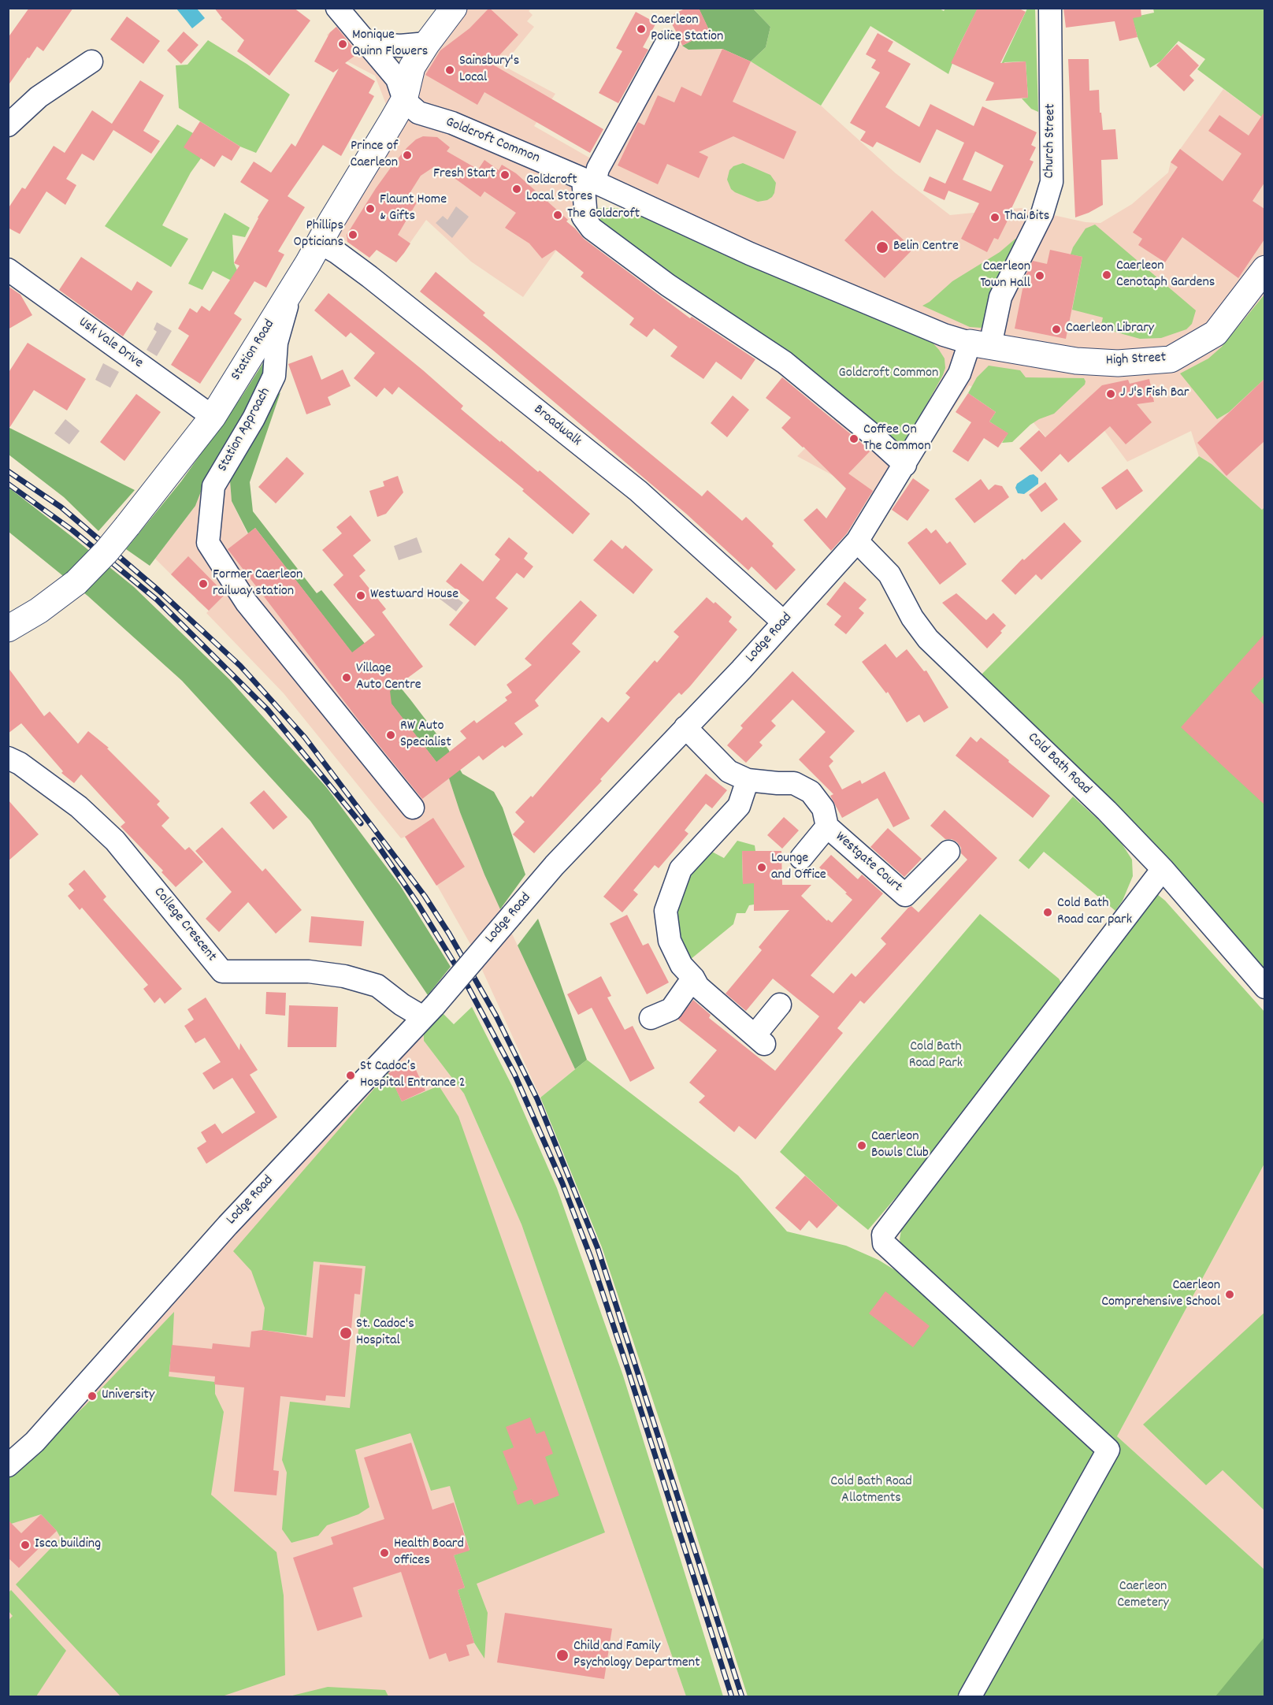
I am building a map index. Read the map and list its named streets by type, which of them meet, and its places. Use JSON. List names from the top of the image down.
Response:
{
  "streets": {
    "main road": ["Station Road", "High Street"],
    "street": [
      "Goldcroft Common",
      "Church Street",
      "Usk Vale Drive",
      "Broadwalk",
      "Station Approach",
      "Lodge Road",
      "Cold Bath Road",
      "Westgate Court",
      "College Crescent"
    ]
  },
  "crossings": [
    ["Goldcroft Common", "Church Street"],
    ["Goldcroft Common", "Station Road"],
    ["Goldcroft Common", "High Street"],
    ["Goldcroft Common", "Lodge Road"],
    ["Church Street", "High Street"],
    ["Church Street", "Lodge Road"],
    ["Usk Vale Drive", "Station Road"],
    ["Station Road", "Broadwalk"],
    ["Station Road", "Station Approach"],
    ["High Street", "Lodge Road"],
    ["Broadwalk", "Lodge Road"],
    ["Lodge Road", "Cold Bath Road"],
    ["Lodge Road", "Westgate Court"],
    ["Lodge Road", "College Crescent"]
  ],
  "parks": [
    "Goldcroft Common",
    "Cold Bath Road Park",
    "Cold Bath Road Allotments",
    "Caerleon Cemetery"
  ],
  "places": [
    "Caerleon Police Station",
    "Monique Quinn Flowers",
    "Sainsbury's Local",
    "Prince of Caerleon",
    "Fresh Start",
    "Goldcroft Local Stores",
    "Flaunt Home & Gifts",
    "The Goldcroft",
    "Thai Bits",
    "Phillips Opticians",
    "Belin Centre",
    "Caerleon Cenotaph Gardens",
    "Caerleon Town Hall",
    "Caerleon Library",
    "J J's Fish Bar",
    "Coffee On The Common",
    "Former Caerleon railway station",
    "Westward House",
    "Village Auto Centre",
    "RW Auto Specialist",
    "Lounge and Office",
    "Cold Bath Road car park",
    "St Cadoc’s Hospital Entrance 2",
    "Caerleon Bowls Club",
    "Caerleon Comprehensive School",
    "St. Cadoc's Hospital",
    "University",
    "Isca building",
    "Health Board offices",
    "Child and Family Psychology Department"
  ]
}
